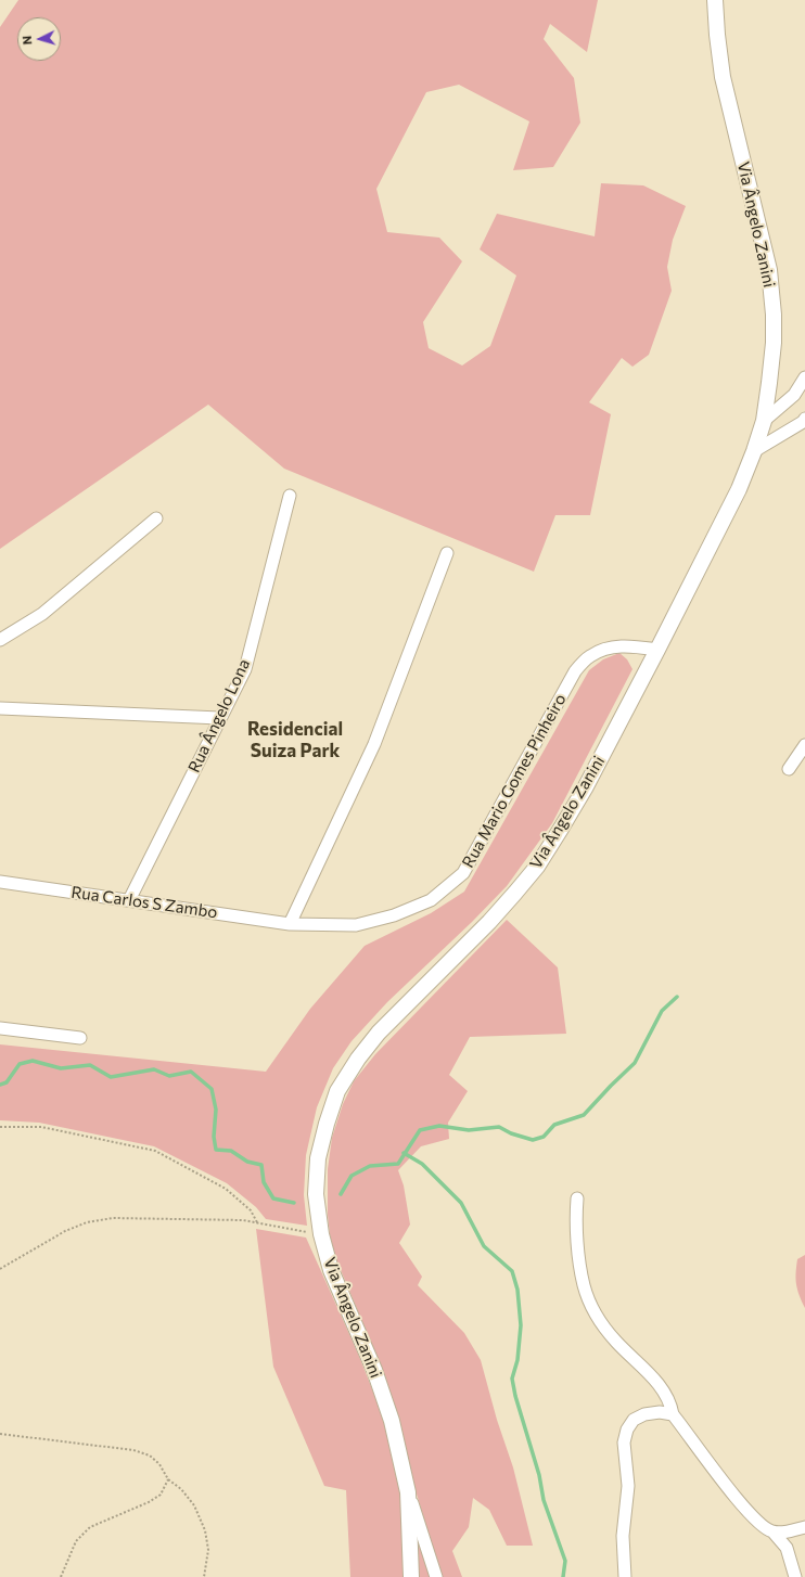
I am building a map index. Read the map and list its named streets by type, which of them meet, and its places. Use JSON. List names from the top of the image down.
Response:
{
  "streets": {
    "street": [
      "Via Ângelo Zanini",
      "Rua Ângelo Lona",
      "Rua Mario Gomes Pinheiro",
      "Rua Carlos S Zambo"
    ]
  },
  "crossings": [
    ["Via Ângelo Zanini", "Rua Mario Gomes Pinheiro"],
    ["Rua Ângelo Lona", "Rua Carlos S Zambo"],
    ["Rua Mario Gomes Pinheiro", "Rua Carlos S Zambo"]
  ],
  "districts": ["Residencial Suiza Park"],
  "north": "left"
}
